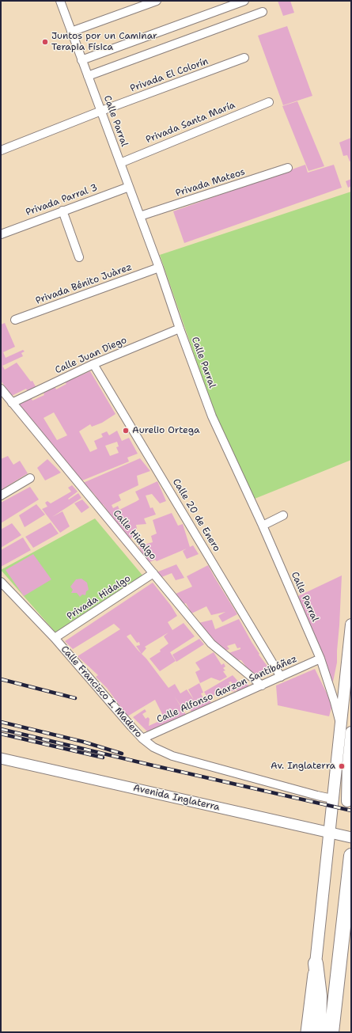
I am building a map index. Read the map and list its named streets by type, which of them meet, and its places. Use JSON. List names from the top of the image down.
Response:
{
  "streets": {
    "main road": ["Calle Francisco I. Madero"],
    "street": [
      "Privada El Colorín",
      "Calle Parral",
      "Privada Santa María",
      "Privada Mateos",
      "Privada Parral 3",
      "Privada Bénito Juàrez",
      "Calle Juan Diego",
      "Calle 20 de Enero",
      "Calle Hidalgo",
      "Privada Hidalgo",
      "Calle Alfonso Garzon Santibáñez",
      "Avenida Inglaterra"
    ]
  },
  "crossings": [
    ["Privada El Colorín", "Calle Parral"],
    ["Calle Parral", "Privada Santa María"],
    ["Calle Parral", "Privada Mateos"],
    ["Calle Parral", "Privada Parral 3"],
    ["Calle Parral", "Privada Bénito Juàrez"],
    ["Calle Parral", "Calle Juan Diego"],
    ["Calle Parral", "Calle Alfonso Garzon Santibáñez"],
    ["Calle Juan Diego", "Calle 20 de Enero"],
    ["Calle Juan Diego", "Calle Hidalgo"],
    ["Calle 20 de Enero", "Calle Alfonso Garzon Santibáñez"],
    ["Calle Hidalgo", "Privada Hidalgo"],
    ["Calle Hidalgo", "Calle Alfonso Garzon Santibáñez"],
    ["Privada Hidalgo", "Calle Francisco I. Madero"],
    ["Calle Alfonso Garzon Santibáñez", "Calle Francisco I. Madero"]
  ],
  "places": ["Juntos por un Caminar Terapia Física", "Aurelio Ortega", "Av. Inglaterra"]
}
